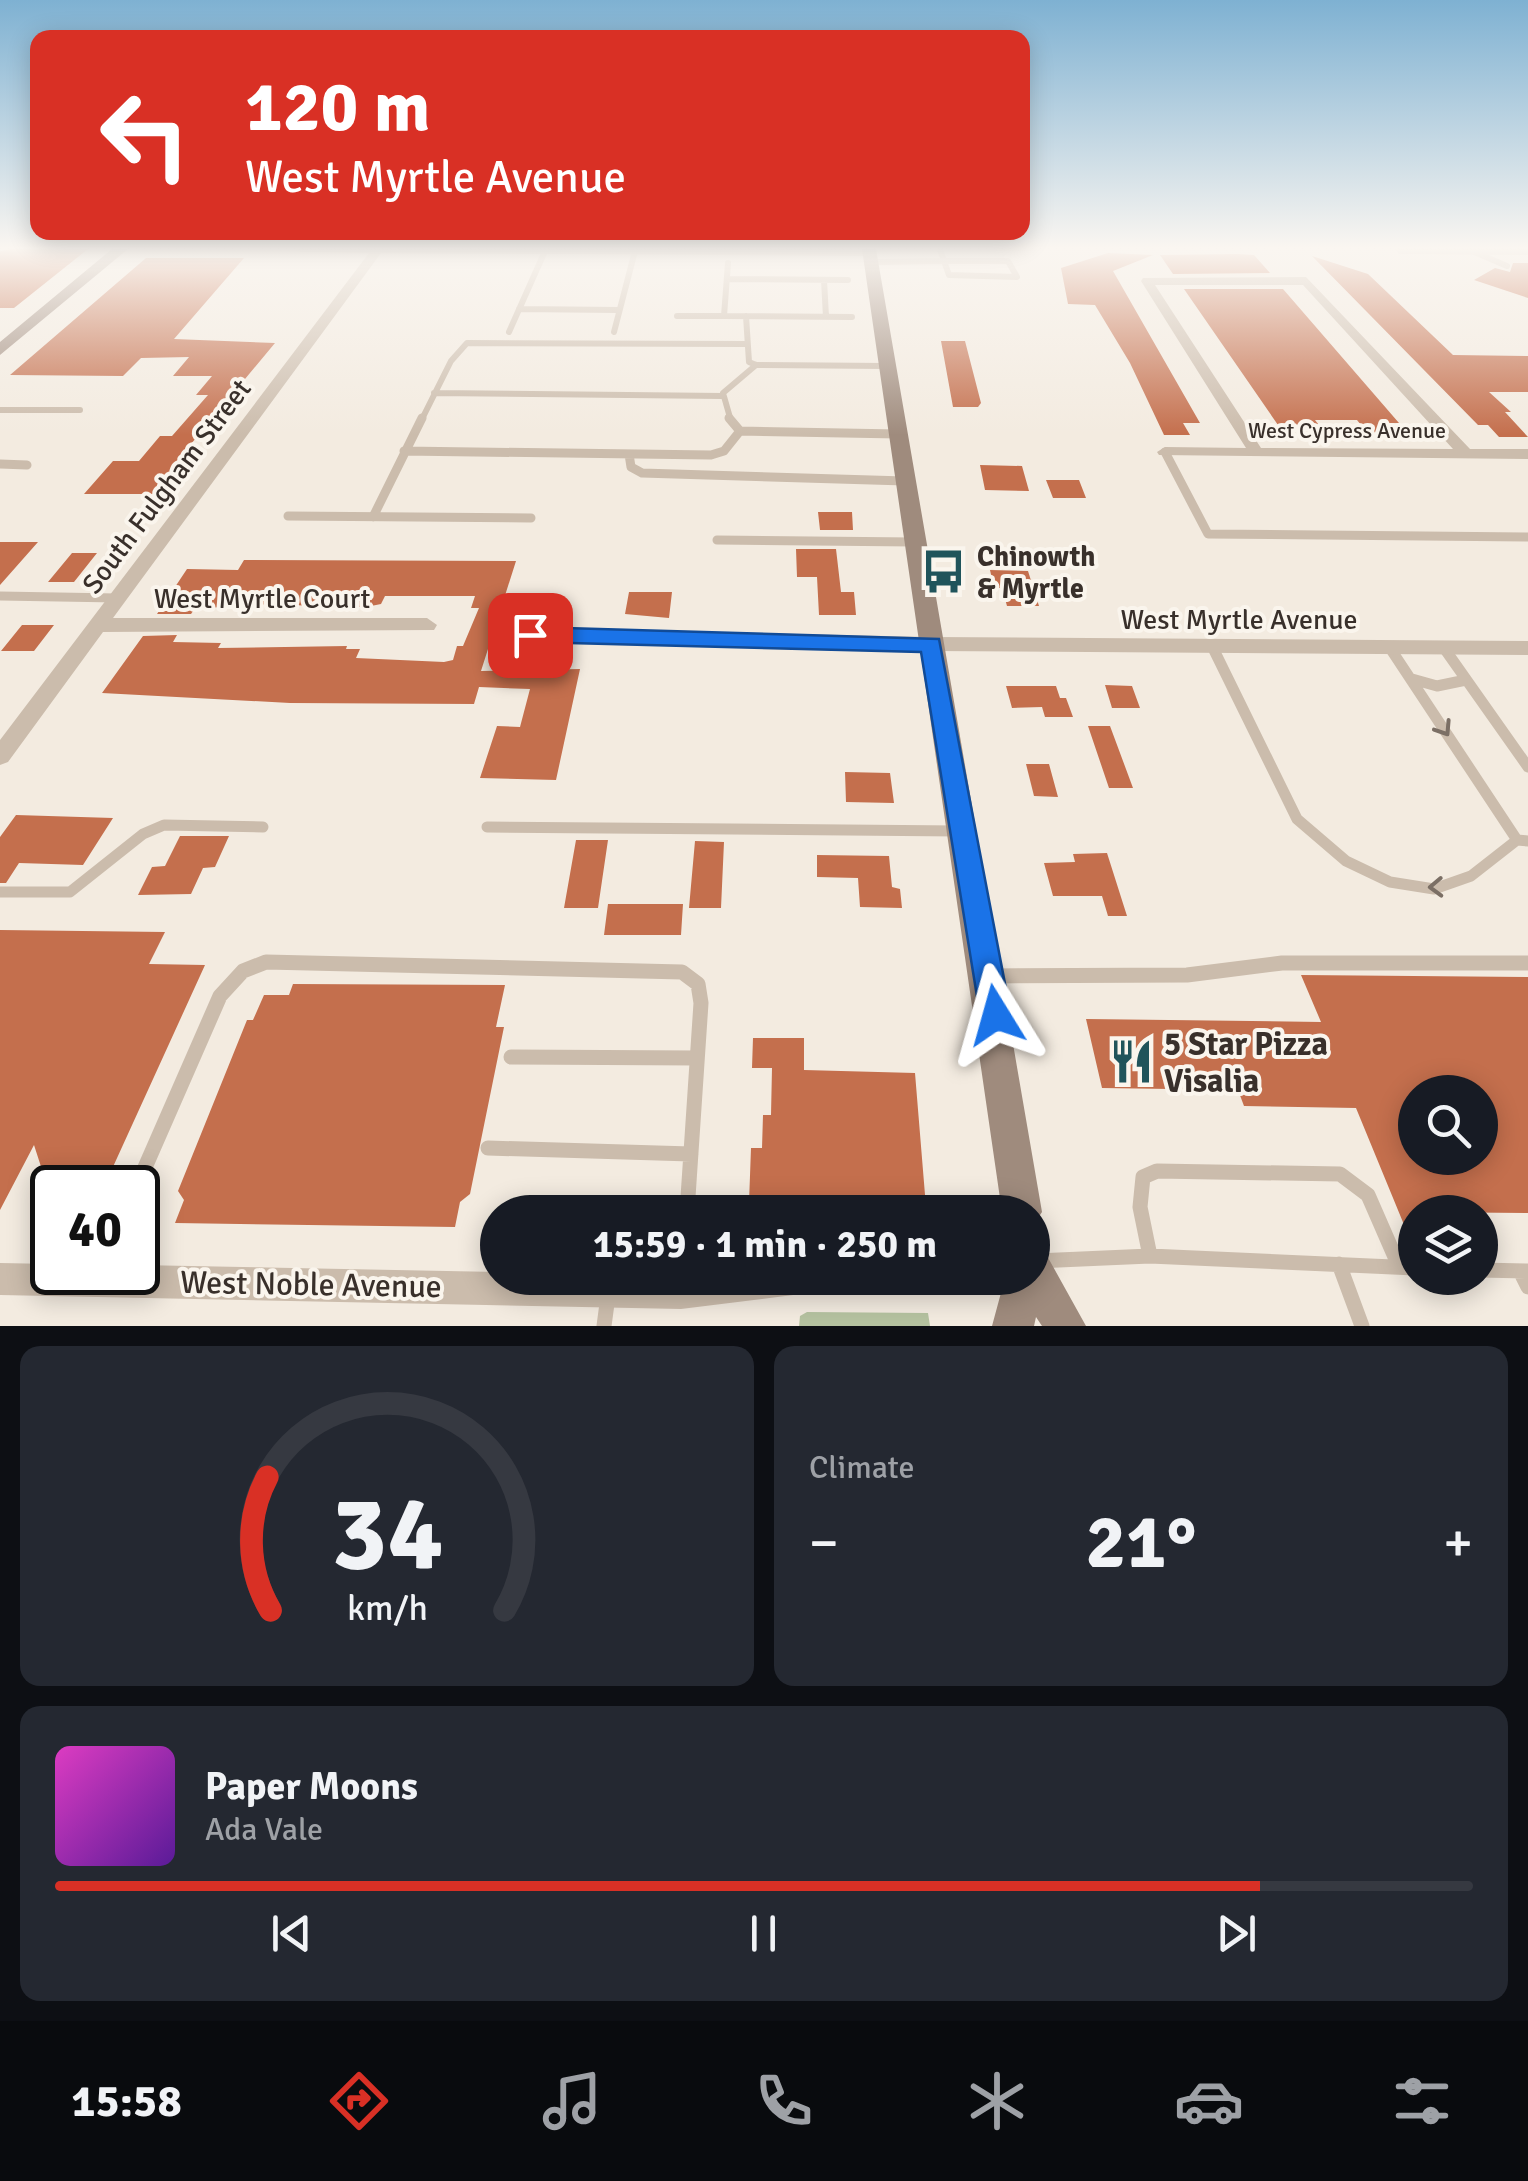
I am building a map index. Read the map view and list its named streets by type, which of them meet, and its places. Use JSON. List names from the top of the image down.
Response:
{
  "streets": {
    "street": [
      "West Cypress Avenue",
      "South Fulgham Street",
      "West Myrtle Court",
      "West Myrtle Avenue",
      "West Noble Avenue"
    ]
  },
  "crossings": [
    ["South Fulgham Street", "West Myrtle Court"]
  ],
  "places": {
    "bus stop": ["Chinowth & Myrtle"],
    "restaurant": ["5 Star Pizza Visalia"]
  },
  "page": {
    "turn": ["120 m", "West Myrtle Avenue"],
    "limit": "40",
    "trip": "15:59 · 1 min · 250 m",
    "tile": "Climate",
    "heat": ["−", "21°", "+"],
    "song": ["Paper Moons", "Ada Vale"],
    "tabs": "15:58",
    "gauge": ["34", "km/h"]
  }
}
